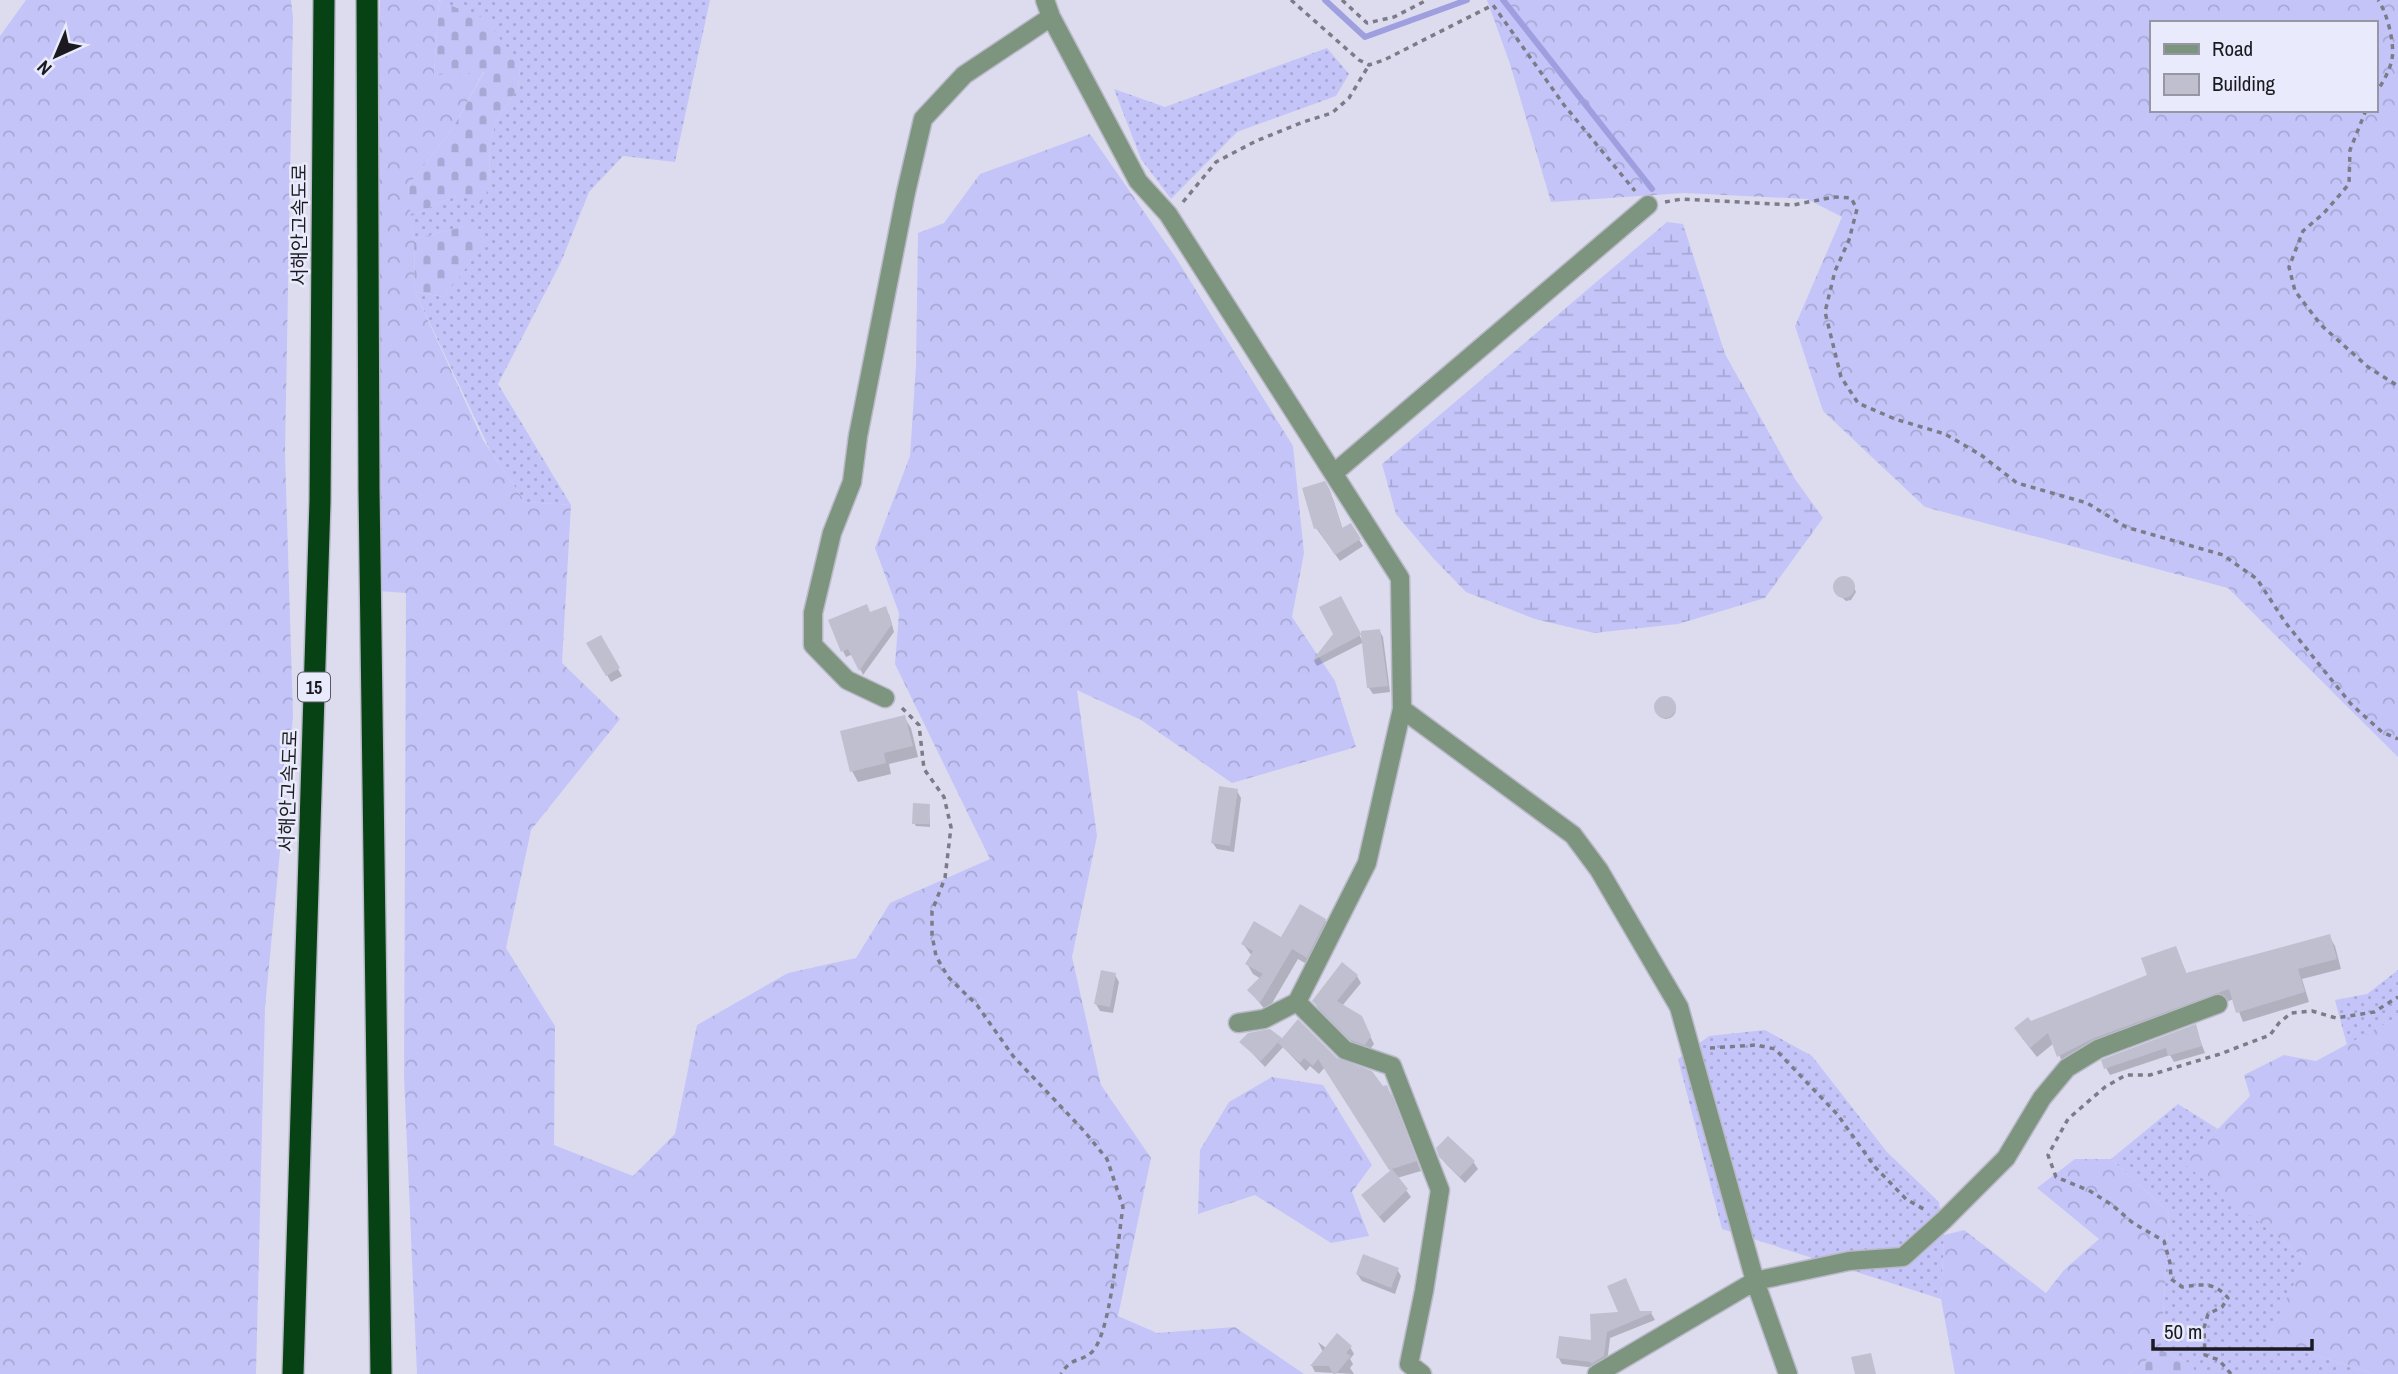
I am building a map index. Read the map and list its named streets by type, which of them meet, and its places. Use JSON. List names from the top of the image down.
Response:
{
  "streets": {
    "highway": ["서해안고속도로", "15"]
  },
  "legend": ["Road", "Building"],
  "scale_bar": "50 m",
  "north": "bottom left"
}
